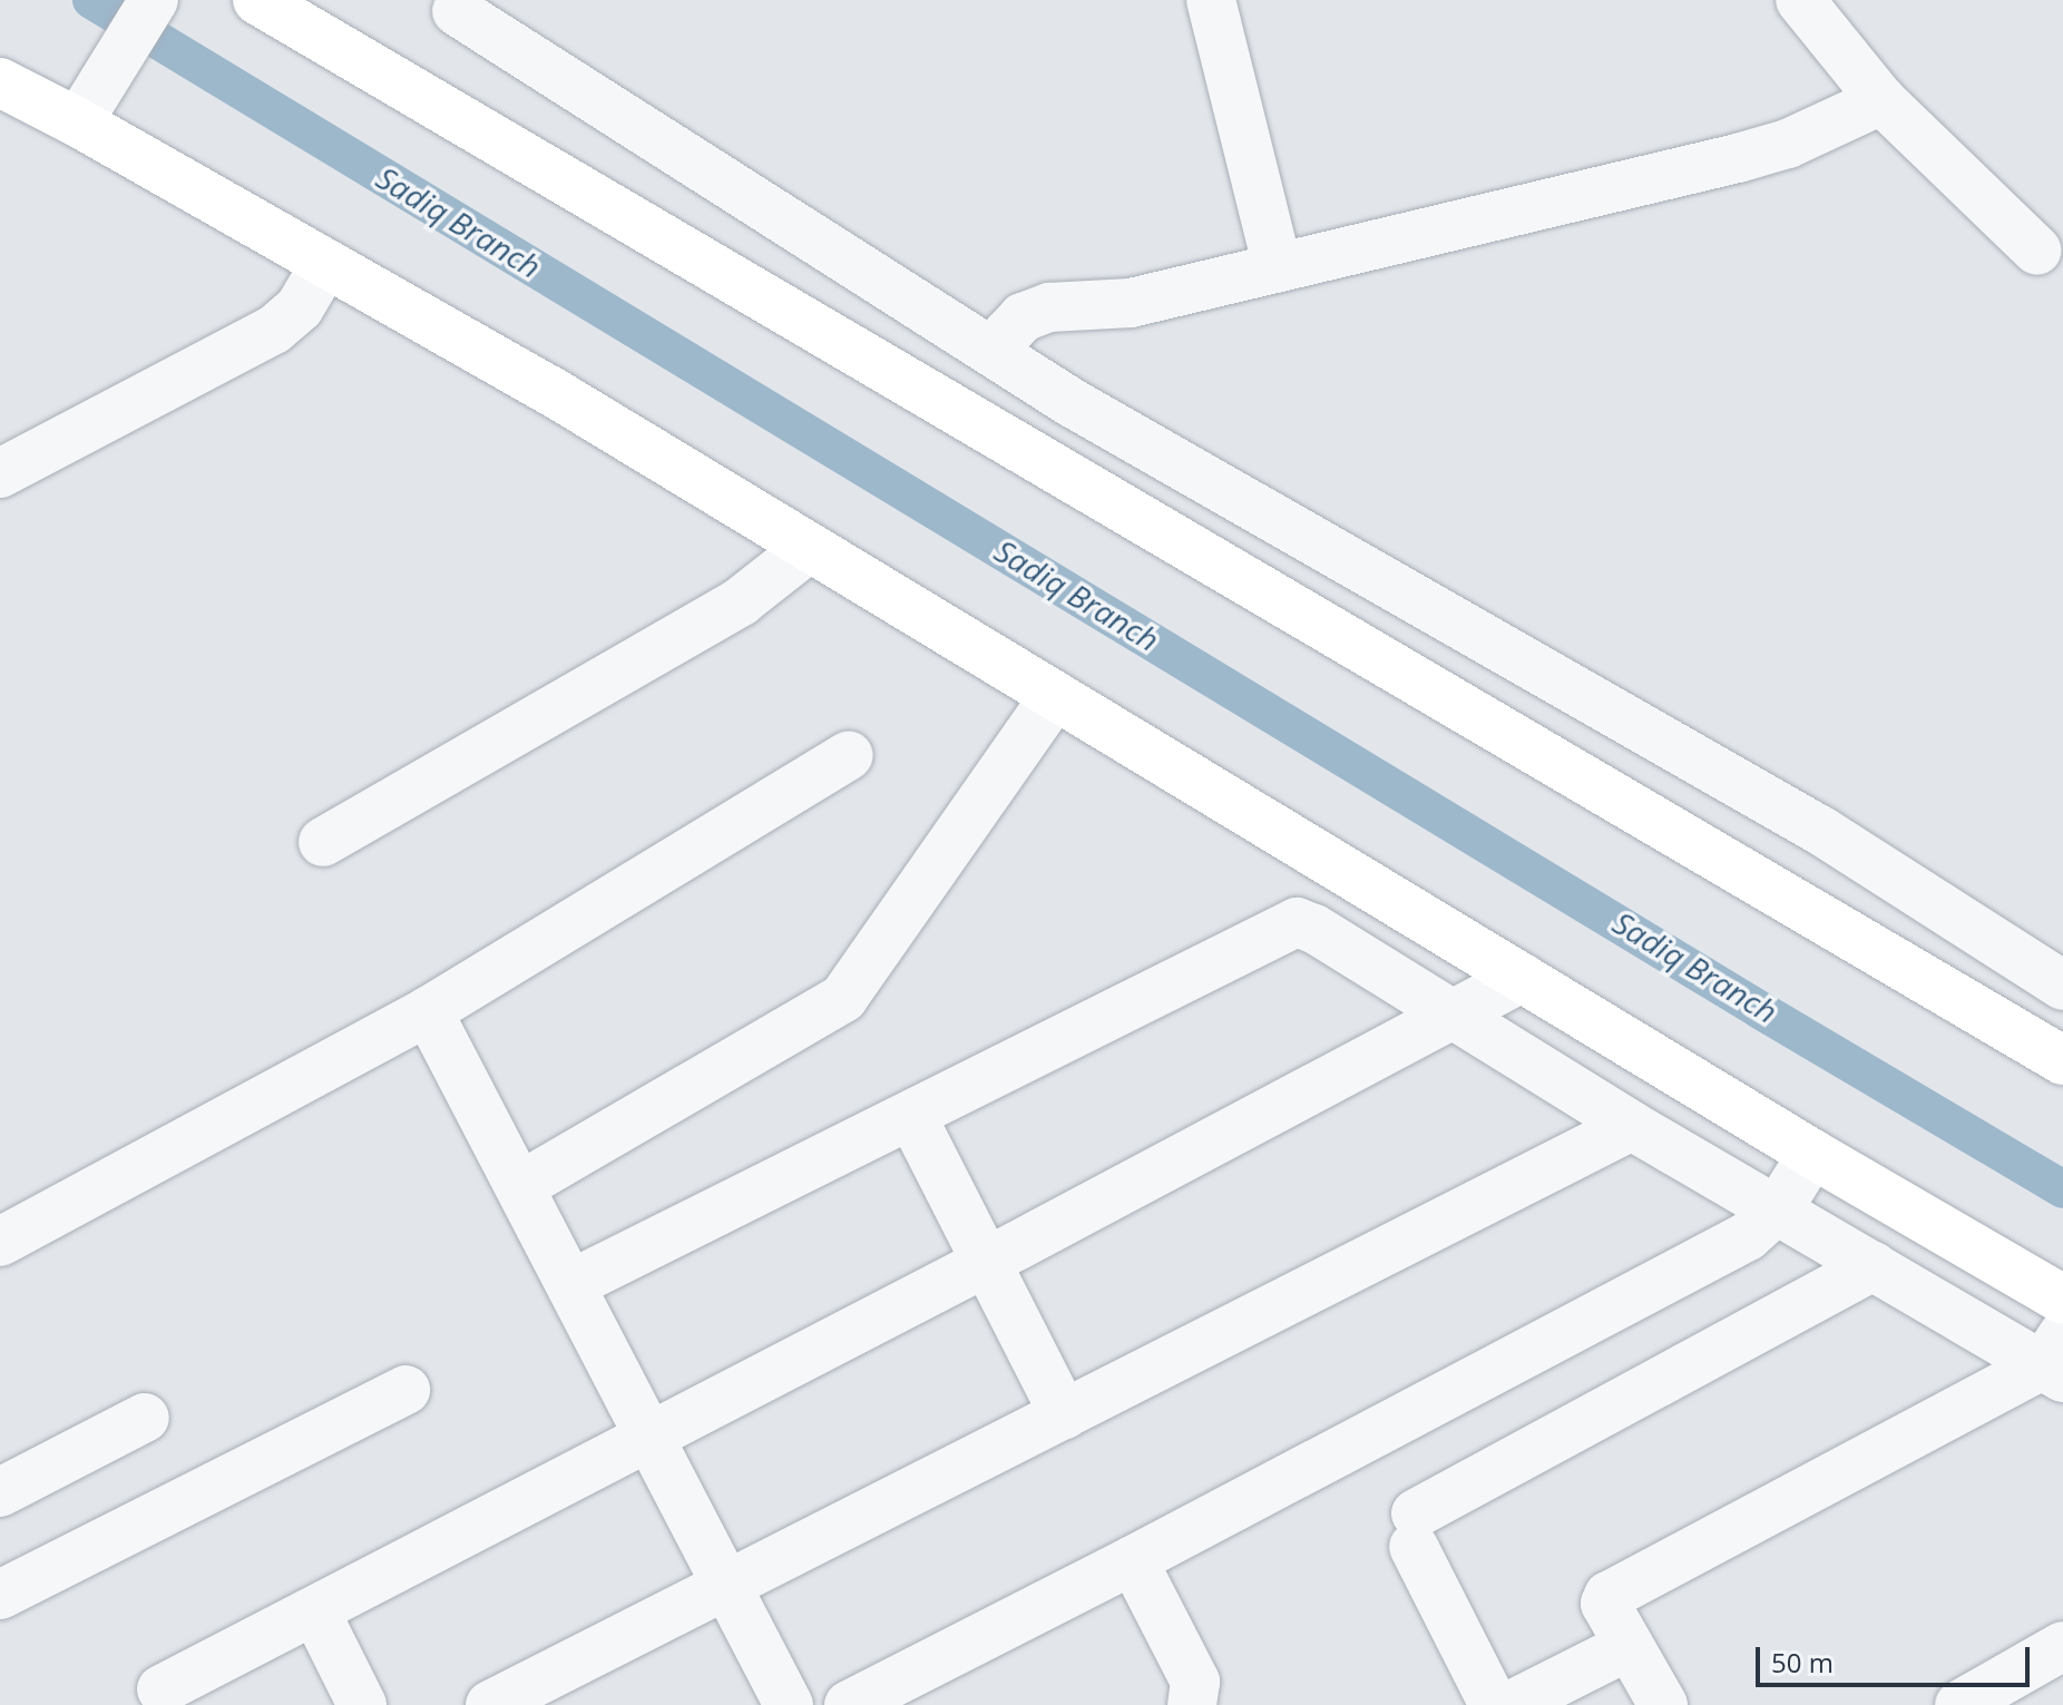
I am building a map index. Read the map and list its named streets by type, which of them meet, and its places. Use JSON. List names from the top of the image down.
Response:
{
  "water": ["Sadiq Branch"],
  "scale_bar": "50 m"
}
